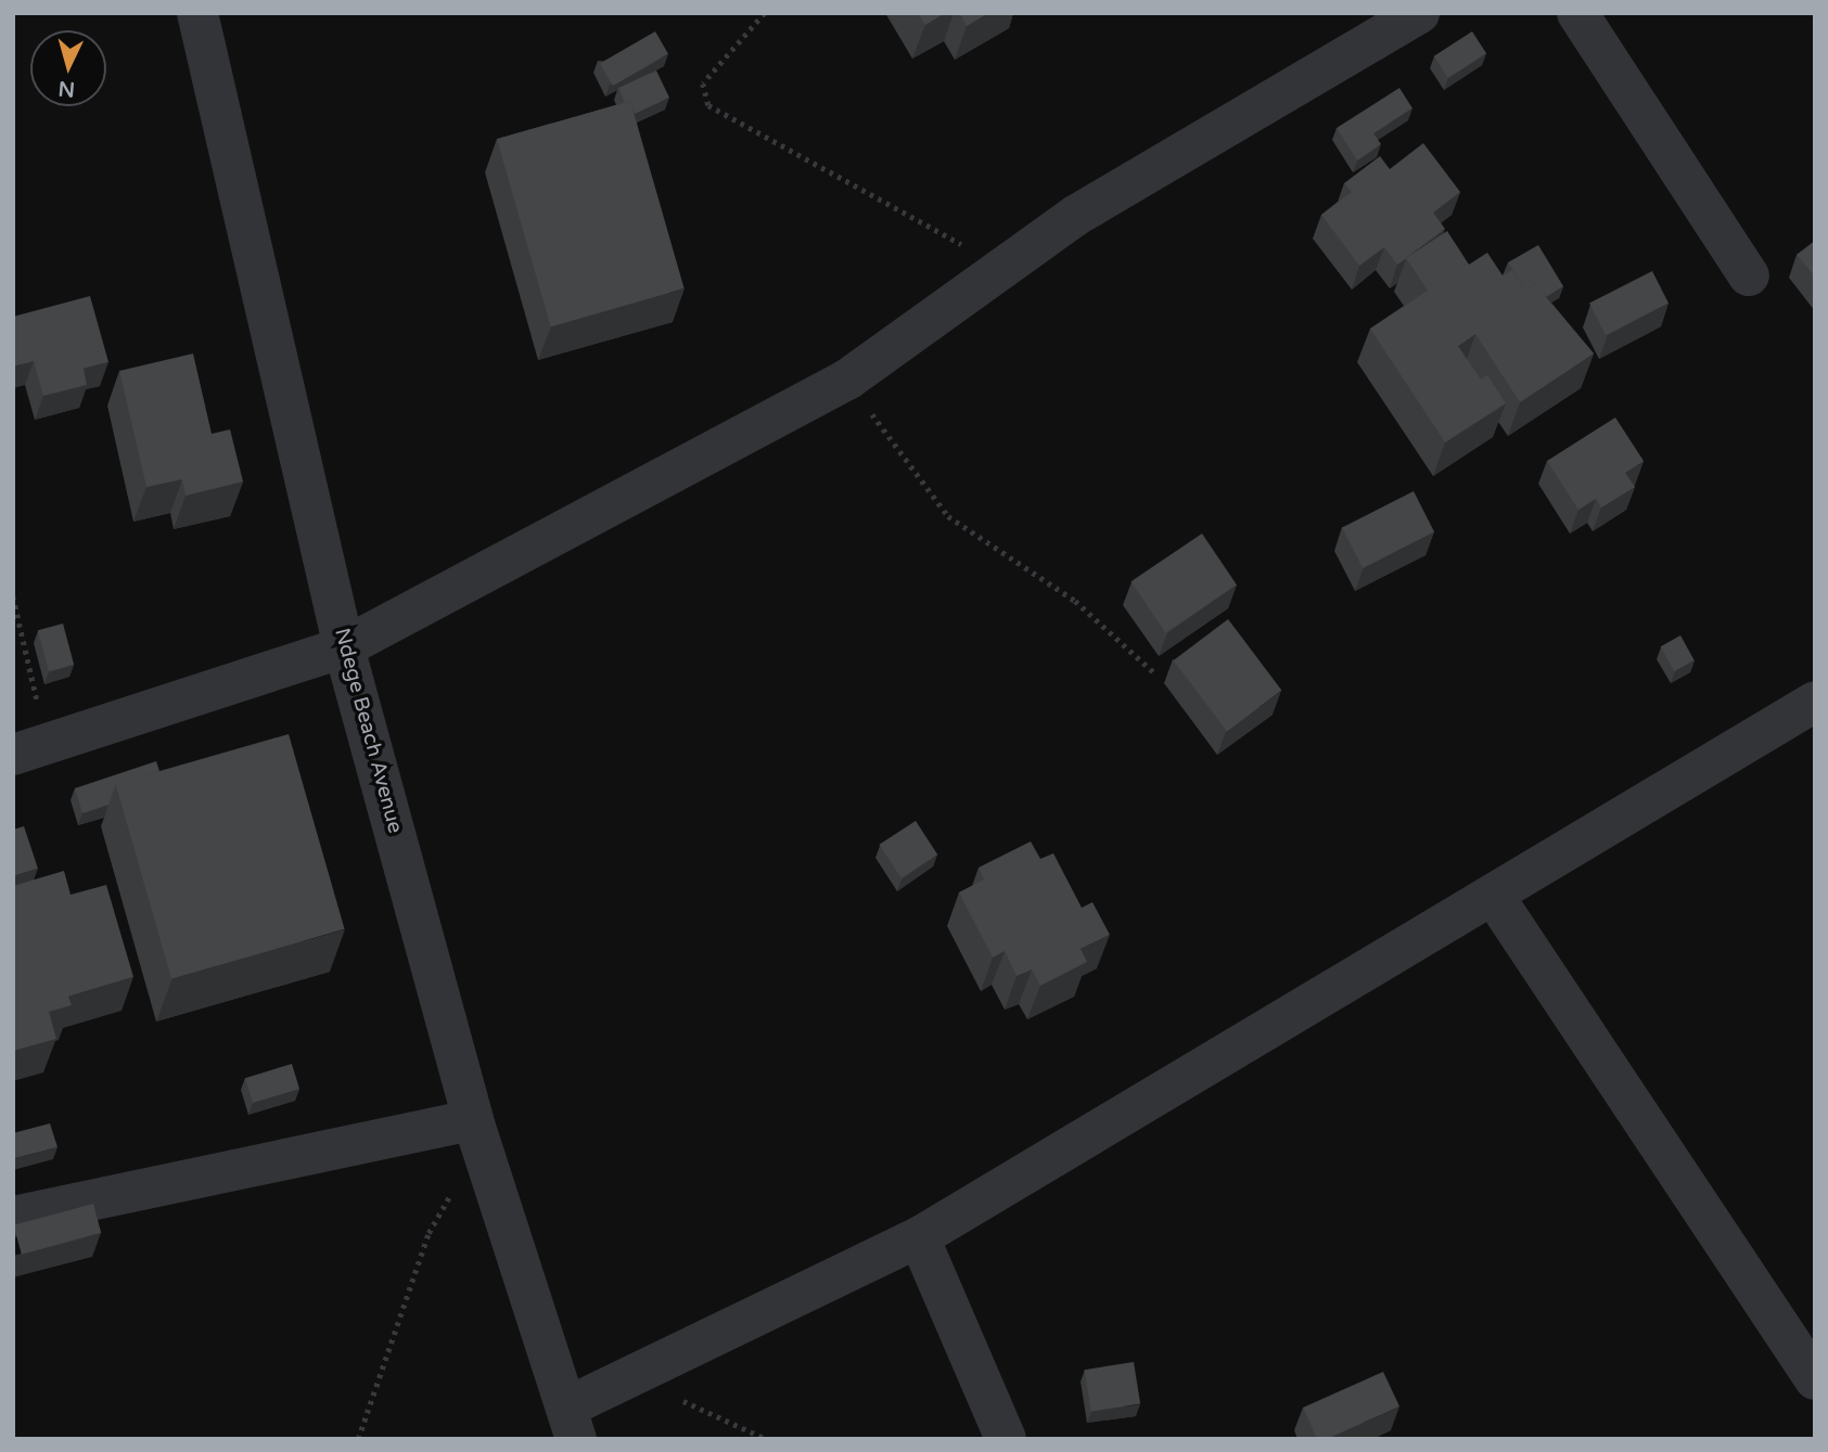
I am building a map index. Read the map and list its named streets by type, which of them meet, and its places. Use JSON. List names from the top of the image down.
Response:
{
  "streets": {
    "street": ["Ndege Beach Avenue"]
  },
  "north": "bottom"
}
